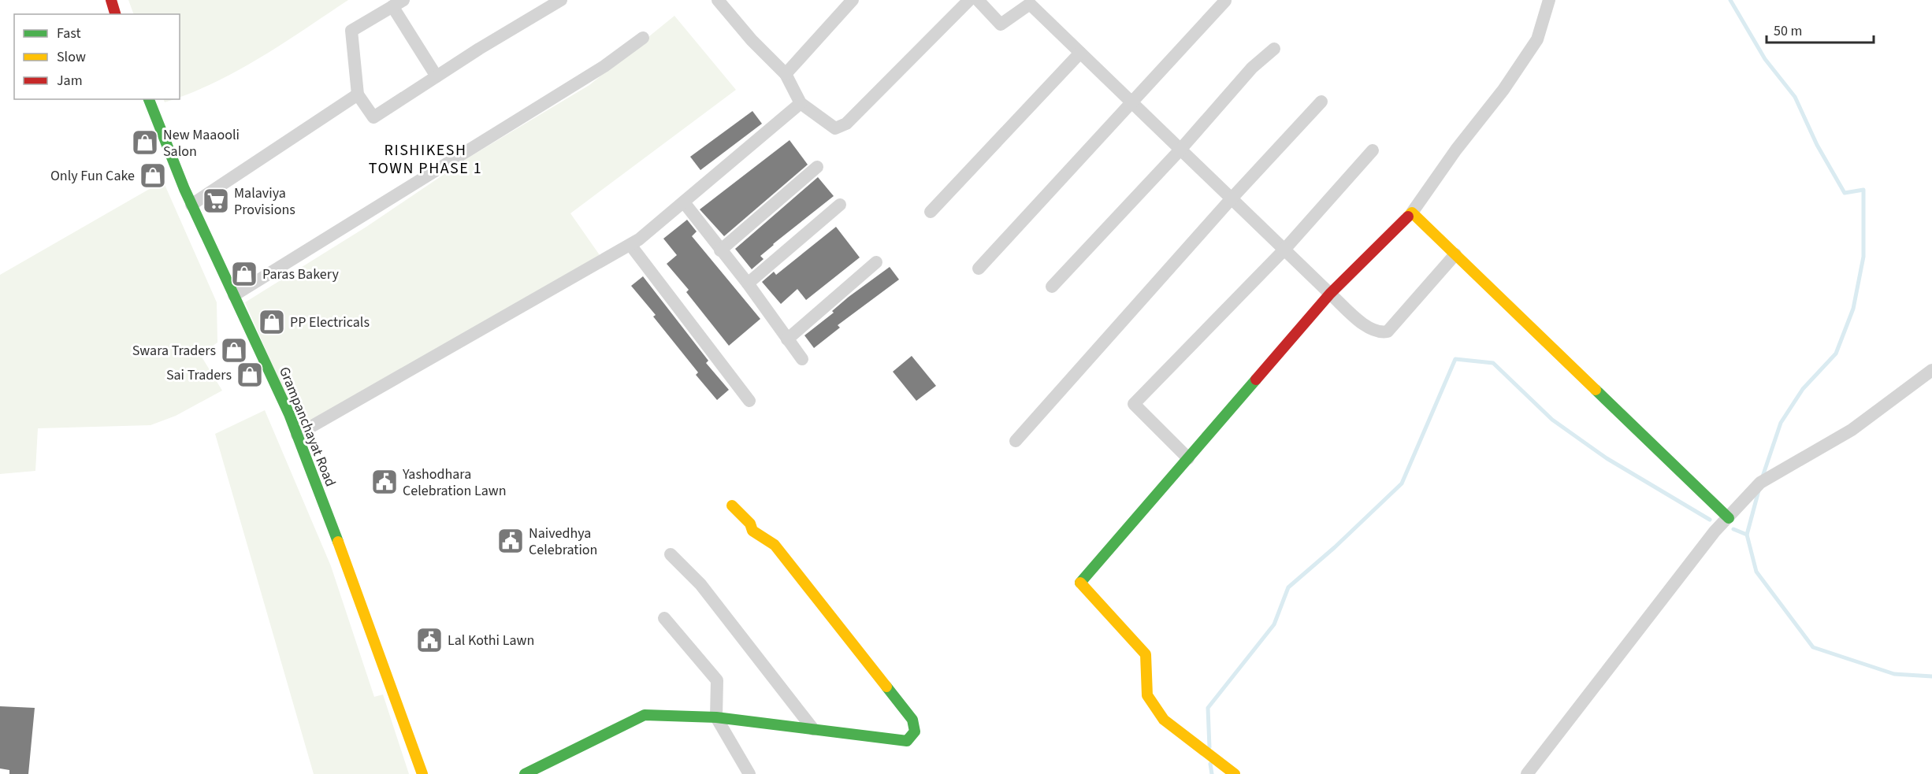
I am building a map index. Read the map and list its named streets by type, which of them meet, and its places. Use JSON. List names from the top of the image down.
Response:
{
  "streets": {
    "street": ["Grampanchayat Road"]
  },
  "districts": ["RISHIKESH TOWN PHASE 1"],
  "places": {
    "shop": [
      "New Maaooli Salon",
      "Only Fun Cake",
      "Paras Bakery",
      "PP Electricals",
      "Swara Traders",
      "Sai Traders"
    ],
    "supermarket": ["Malaviya Provisions"],
    "public building": ["Yashodhara Celebration Lawn", "Naivedhya Celebration", "Lal Kothi Lawn"]
  },
  "legend": ["Fast", "Slow", "Jam"],
  "scale_bar": "50 m"
}
